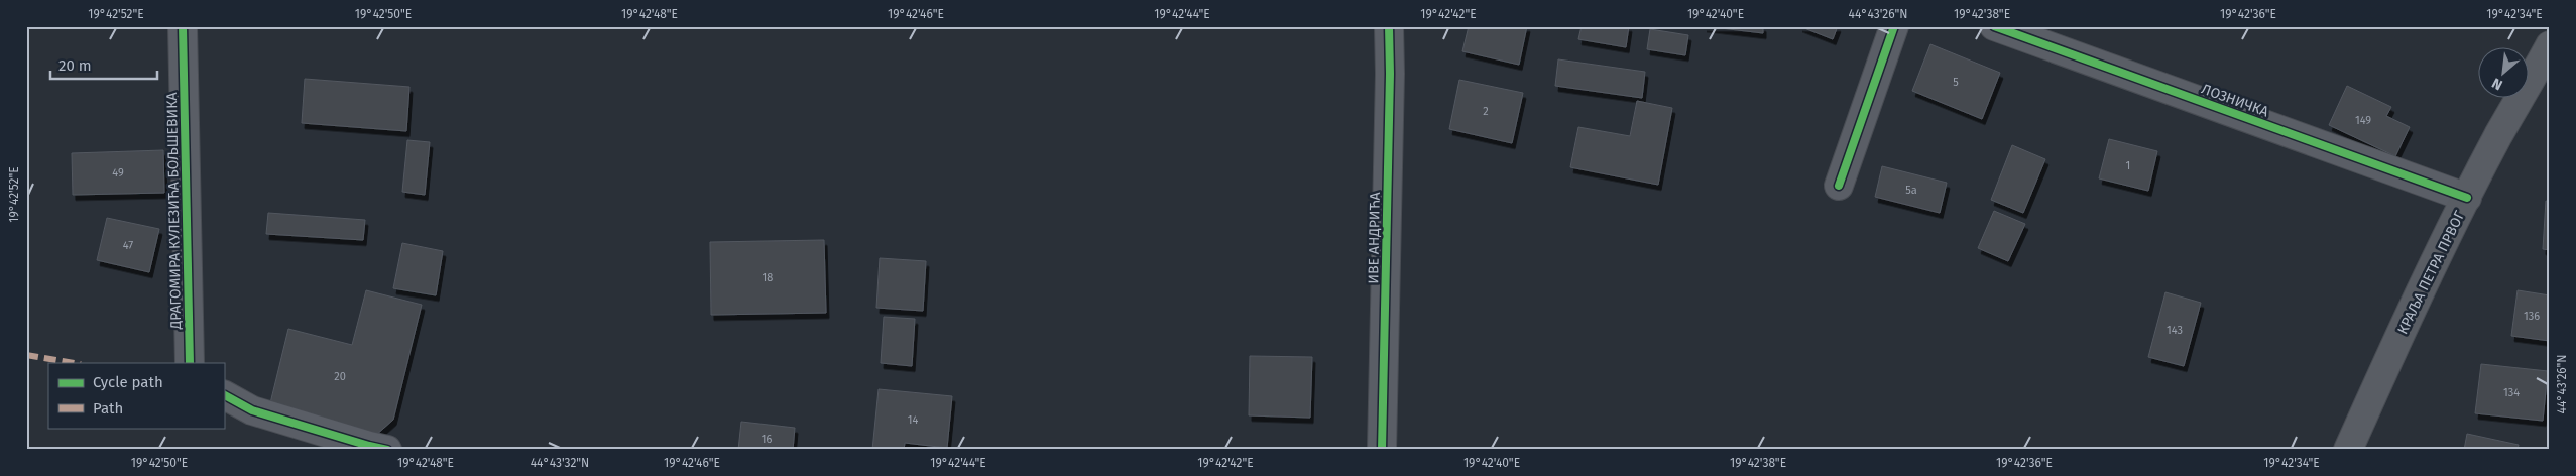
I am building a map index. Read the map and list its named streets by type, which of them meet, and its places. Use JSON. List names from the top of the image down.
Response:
{
  "streets": {
    "street": [
      "ЛОЗНИЧКА",
      "ДРАГОМИРА КУЛЕЗИЋА БОЉШЕВИКА",
      "ИВЕ АНДРИЋА",
      "КРАЉА ПЕТРА ПРВОГ"
    ]
  },
  "crossings": [
    ["ЛОЗНИЧКА", "КРАЉА ПЕТРА ПРВОГ"]
  ],
  "house_numbers": [
    "5",
    "2",
    "149",
    "1",
    "49",
    "5a",
    "47",
    "18",
    "136",
    "143",
    "20",
    "134",
    "14",
    "16"
  ],
  "legend": ["Cycle path", "Path"],
  "scale_bar": "20 m",
  "north": "bottom left",
  "coordinates": [
    "19°42'52\"E",
    "19°42'50\"E",
    "19°42'48\"E",
    "19°42'46\"E",
    "19°42'44\"E",
    "19°42'42\"E",
    "19°42'40\"E",
    "44°43'26\"N",
    "19°42'38\"E",
    "19°42'36\"E",
    "19°42'34\"E",
    "44°43'32\"N"
  ]
}
